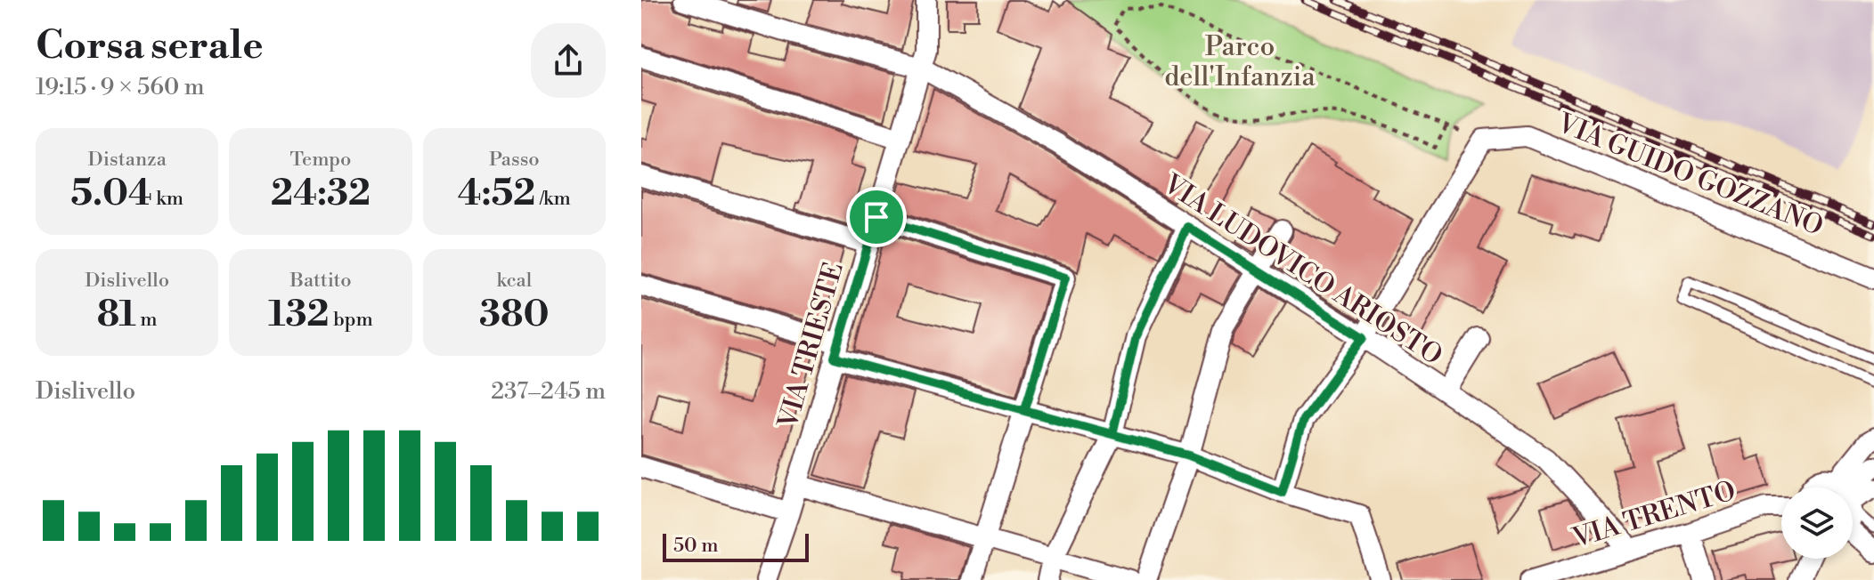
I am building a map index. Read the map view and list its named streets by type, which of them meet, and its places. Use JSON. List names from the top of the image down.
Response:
{
  "streets": {
    "street": [
      "VIA GUIDO GOZZANO",
      "VIA LUDOVICO ARIOSTO",
      "VIA TRIESTE",
      "VIA TRENTO"
    ]
  },
  "crossings": [
    ["VIA LUDOVICO ARIOSTO", "VIA TRIESTE"],
    ["VIA LUDOVICO ARIOSTO", "VIA TRENTO"]
  ],
  "parks": ["Parco dell'Infanzia"],
  "scale_bar": "50 m",
  "page": {
    "heading": ["Corsa serale", "19:15 · 9 × 560 m"],
    "stats": [
      ["Distanza", "5.04 km"],
      ["Tempo", "24:32"],
      ["Passo", "4:52 /km"],
      ["Dislivello", "81 m"],
      ["Battito", "132 bpm"],
      ["kcal", "380"]
    ],
    "chart": ["Dislivello", "237–245 m"],
    "scale": "50 m"
  }
}
